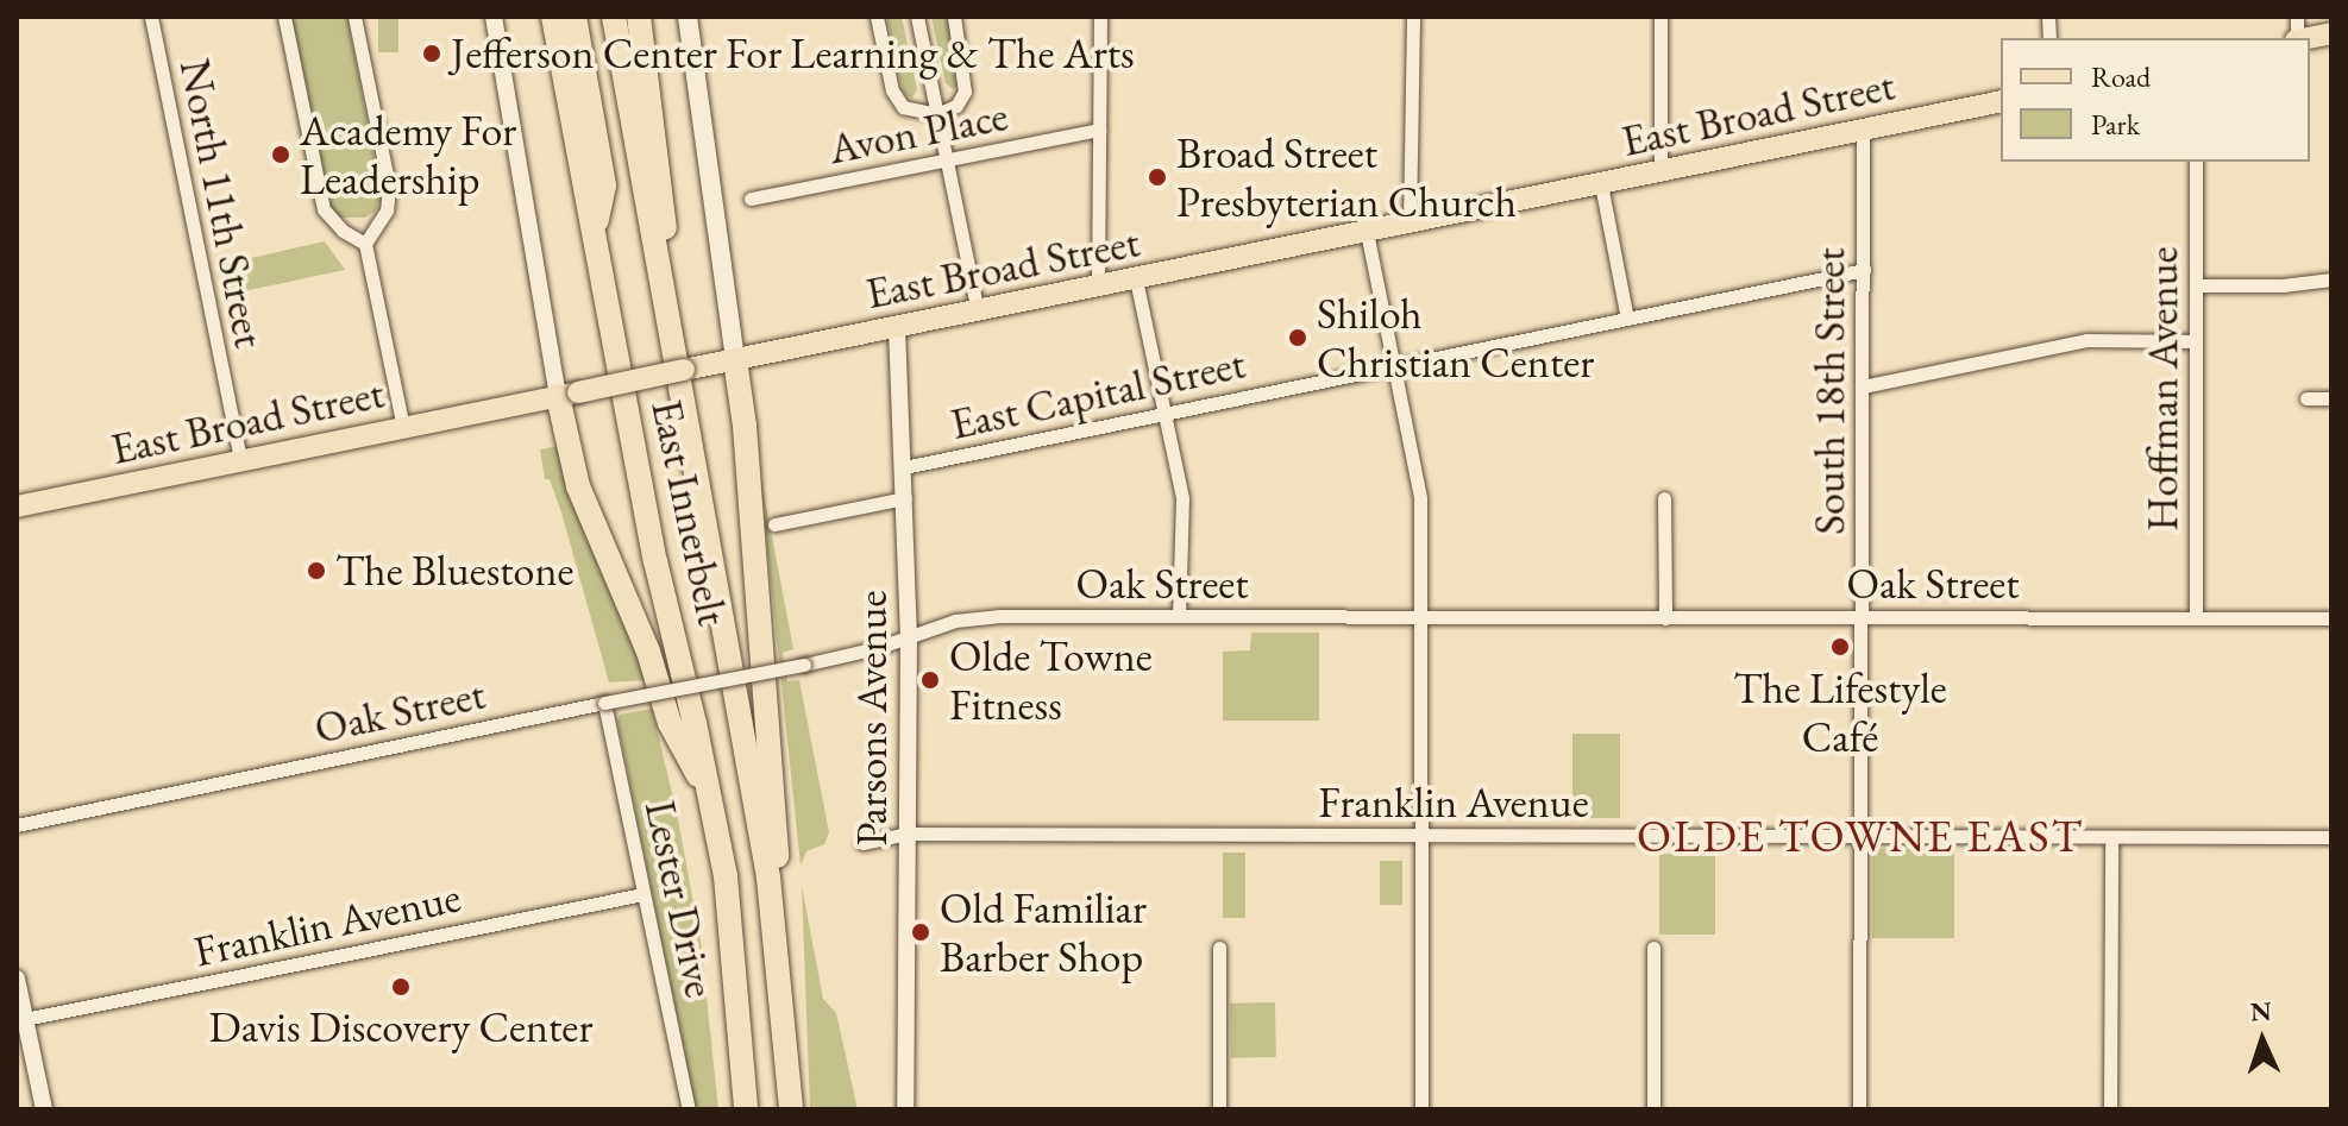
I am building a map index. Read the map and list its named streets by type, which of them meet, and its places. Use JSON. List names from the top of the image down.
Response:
{
  "streets": {
    "highway": ["East Innerbelt"],
    "main road": ["East Broad Street"],
    "street": [
      "Avon Place",
      "North 11th Street",
      "Hoffman Avenue",
      "South 18th Street",
      "East Capital Street",
      "Oak Street",
      "Parsons Avenue",
      "Franklin Avenue",
      "Lester Drive"
    ]
  },
  "crossings": [
    ["East Broad Street", "North 11th Street"],
    ["East Broad Street", "South 18th Street"],
    ["East Broad Street", "Parsons Avenue"],
    ["Hoffman Avenue", "Oak Street"],
    ["South 18th Street", "East Capital Street"],
    ["South 18th Street", "Oak Street"],
    ["South 18th Street", "Franklin Avenue"],
    ["East Capital Street", "Parsons Avenue"],
    ["Oak Street", "Parsons Avenue"],
    ["Oak Street", "Lester Drive"],
    ["Parsons Avenue", "Franklin Avenue"],
    ["Franklin Avenue", "Lester Drive"]
  ],
  "districts": ["OLDE TOWNE EAST"],
  "places": [
    "Jefferson Center For Learning & The Arts",
    "Academy For Leadership",
    "Broad Street Presbyterian Church",
    "Shiloh Christian Center",
    "The Bluestone",
    "The Lifestyle Café",
    "Olde Towne Fitness",
    "Old Familiar Barber Shop",
    "Davis Discovery Center"
  ],
  "legend": ["Road", "Park"],
  "north": "top"
}
